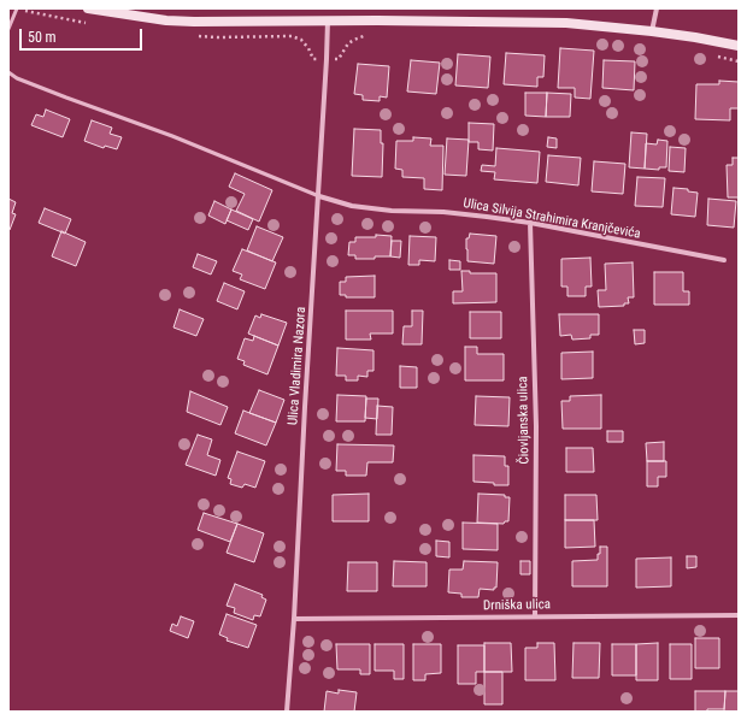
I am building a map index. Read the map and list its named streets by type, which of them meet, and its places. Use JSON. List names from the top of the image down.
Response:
{
  "streets": {
    "street": [
      "Ulica Silvija Strahimira Kranjčevića",
      "Ulica Vladimira Nazora",
      "Čiovljanska ulica",
      "Drniška ulica"
    ]
  },
  "crossings": [
    ["Ulica Silvija Strahimira Kranjčevića", "Ulica Vladimira Nazora"],
    ["Ulica Silvija Strahimira Kranjčevića", "Čiovljanska ulica"],
    ["Ulica Vladimira Nazora", "Drniška ulica"],
    ["Čiovljanska ulica", "Drniška ulica"]
  ],
  "scale_bar": "50 m"
}
